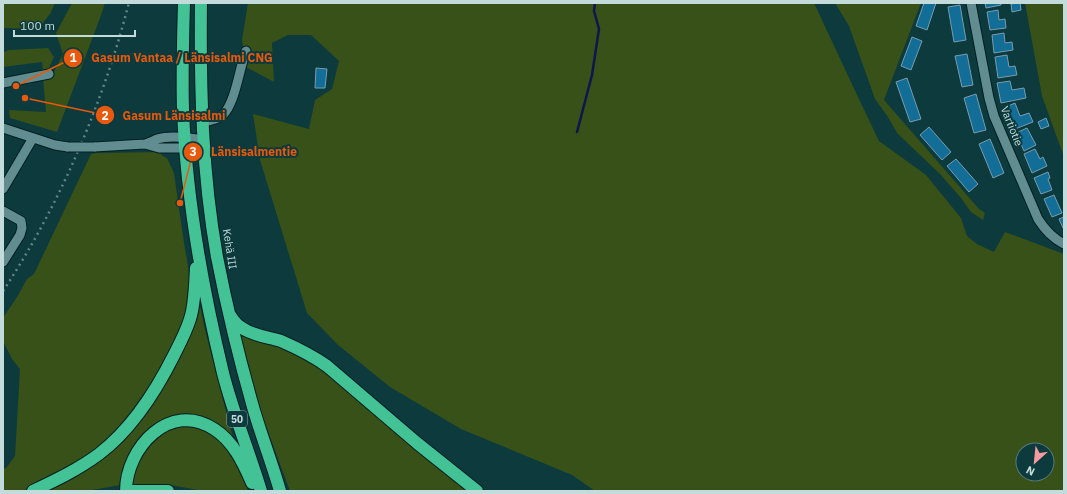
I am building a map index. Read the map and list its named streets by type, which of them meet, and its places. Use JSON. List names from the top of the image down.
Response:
{
  "streets": {
    "highway": ["Kehä III", "50"],
    "street": ["Vartiotie"]
  },
  "places": ["Gasum Vantaa / Länsisalmi CNG", "Gasum Länsisalmi", "Länsisalmentie"],
  "scale_bar": "100 m",
  "north": "bottom left"
}
